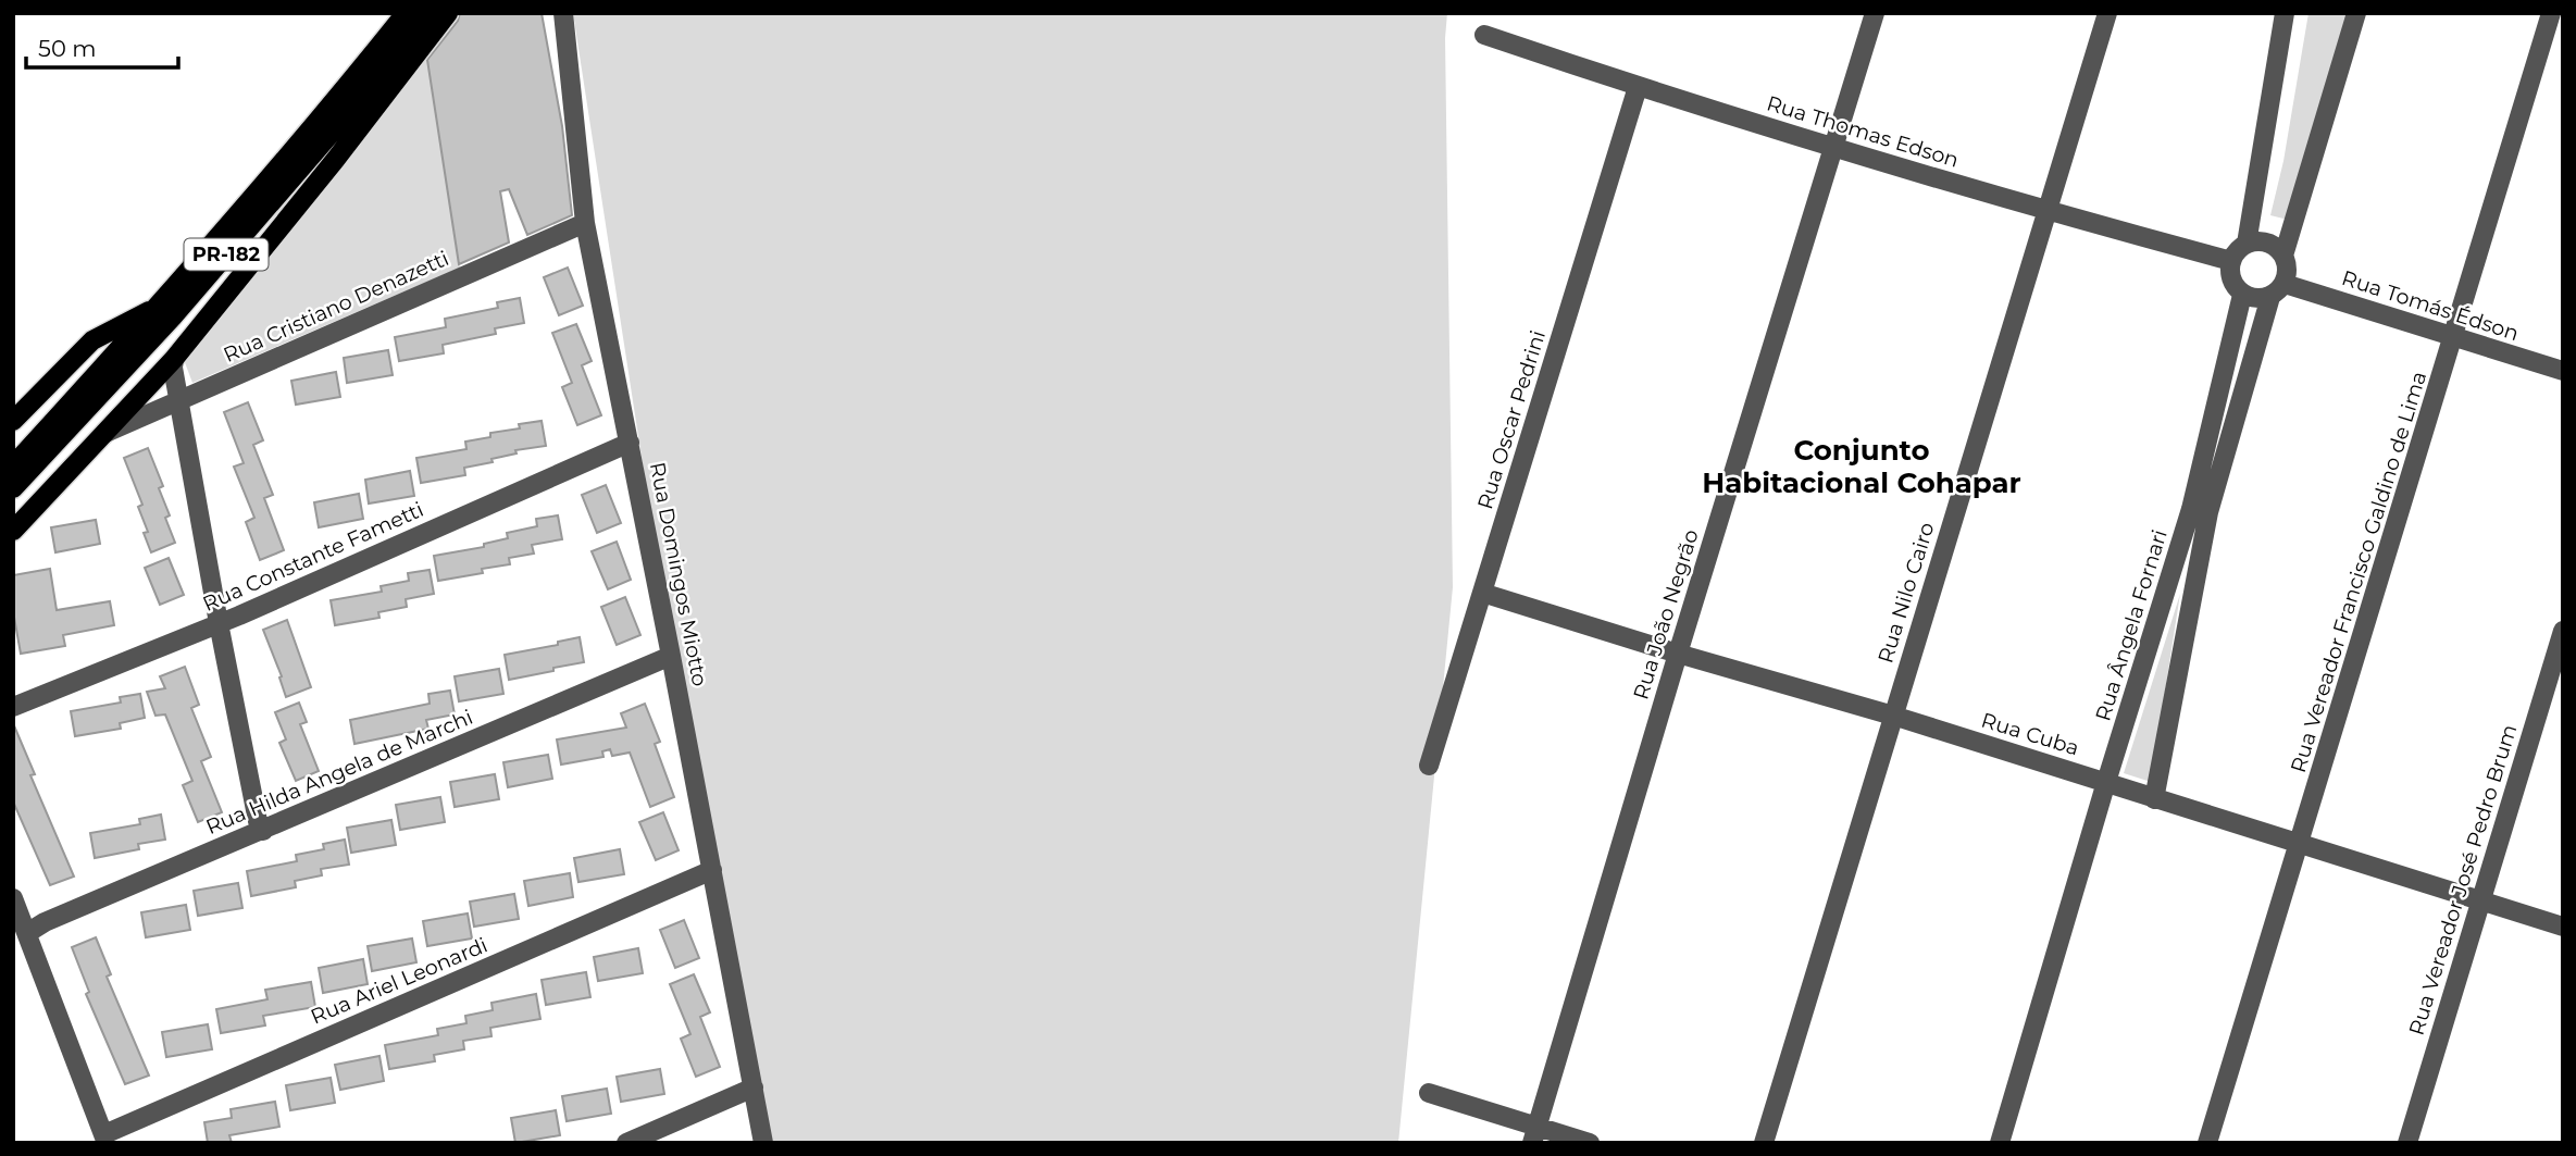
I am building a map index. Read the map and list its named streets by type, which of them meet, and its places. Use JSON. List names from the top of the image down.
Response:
{
  "streets": {
    "main road": ["PR-182"],
    "street": [
      "Rua Thomas Edson",
      "Rua Tomás Édson",
      "Rua Cristiano Denazetti",
      "Rua Oscar Pedrini",
      "Rua Constante Fametti",
      "Rua Vereador Francisco Galdino de Lima",
      "Rua Domingos Miotto",
      "Rua Nilo Cairo",
      "Rua João Negrão",
      "Rua Ângela Fornari",
      "Rua Cuba",
      "Rua Hilda Angela de Marchi",
      "Rua Vereador José Pedro Brum",
      "Rua Ariel Leonardi"
    ]
  },
  "crossings": [
    ["Rua Thomas Edson", "Rua Tomás Édson"],
    ["Rua Thomas Edson", "Rua Oscar Pedrini"],
    ["Rua Thomas Edson", "Rua Nilo Cairo"],
    ["Rua Thomas Edson", "Rua João Negrão"],
    ["Rua Thomas Edson", "Rua Ângela Fornari"],
    ["Rua Tomás Édson", "Rua Vereador Francisco Galdino de Lima"],
    ["Rua Tomás Édson", "Rua Ângela Fornari"],
    ["Rua Cristiano Denazetti", "Rua Domingos Miotto"],
    ["Rua Oscar Pedrini", "Rua Cuba"],
    ["Rua Constante Fametti", "Rua Domingos Miotto"],
    ["Rua Vereador Francisco Galdino de Lima", "Rua Cuba"],
    ["Rua Domingos Miotto", "Rua Hilda Angela de Marchi"],
    ["Rua Domingos Miotto", "Rua Ariel Leonardi"],
    ["Rua Nilo Cairo", "Rua Cuba"],
    ["Rua João Negrão", "Rua Cuba"],
    ["Rua Ângela Fornari", "Rua Cuba"],
    ["Rua Cuba", "Rua Vereador José Pedro Brum"]
  ],
  "districts": ["Conjunto Habitacional Cohapar"],
  "scale_bar": "50 m"
}
